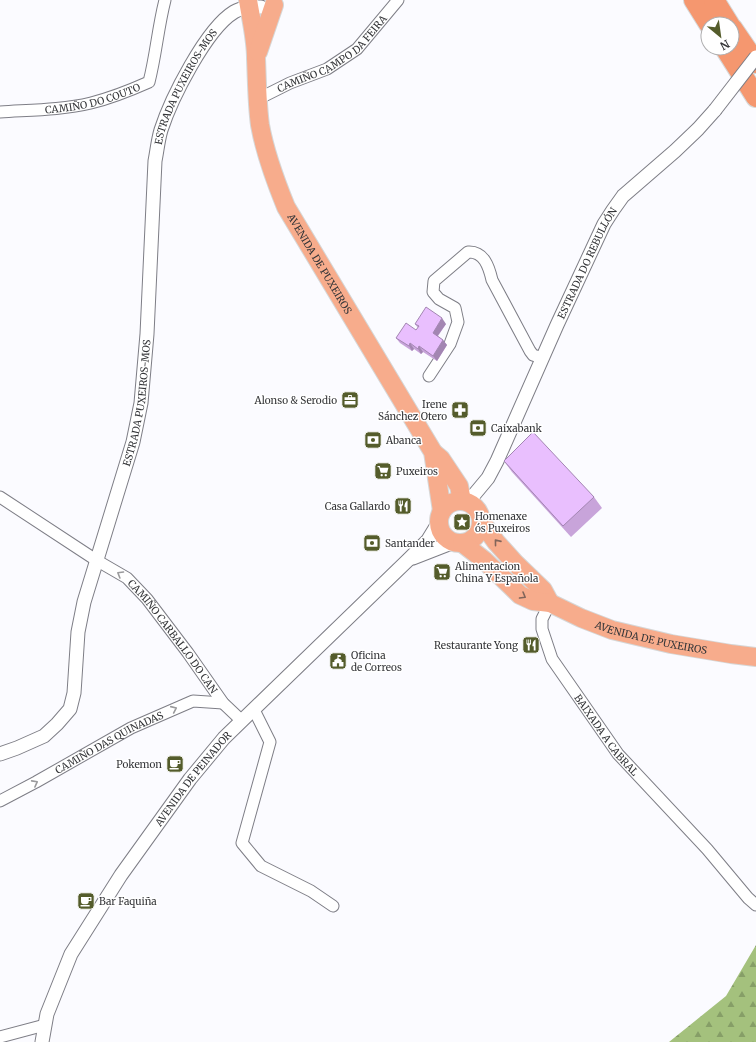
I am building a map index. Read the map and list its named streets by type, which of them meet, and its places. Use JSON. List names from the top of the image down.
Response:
{
  "streets": {
    "highway": ["AVENIDA DE PUXEIROS"],
    "street": [
      "CAMIÑO CAMPO DA FEIRA",
      "ESTRADA PUXEIROS-MOS",
      "CAMIÑO DO COUTO",
      "ESTRADA DO REBULLÓN",
      "CAMIÑO CARBALLO DO CAN",
      "BAIXADA A CABRAL",
      "CAMIÑO DAS QUINADAS",
      "AVENIDA DE PEINADOR"
    ]
  },
  "crossings": [
    ["CAMIÑO CAMPO DA FEIRA", "AVENIDA DE PUXEIROS"],
    ["ESTRADA PUXEIROS-MOS", "CAMIÑO CARBALLO DO CAN"],
    ["AVENIDA DE PUXEIROS", "ESTRADA DO REBULLÓN"],
    ["AVENIDA DE PUXEIROS", "BAIXADA A CABRAL"],
    ["AVENIDA DE PUXEIROS", "AVENIDA DE PEINADOR"],
    ["ESTRADA DO REBULLÓN", "AVENIDA DE PEINADOR"],
    ["CAMIÑO CARBALLO DO CAN", "CAMIÑO DAS QUINADAS"],
    ["CAMIÑO CARBALLO DO CAN", "AVENIDA DE PEINADOR"]
  ],
  "one_way": ["CAMIÑO CARBALLO DO CAN", "CAMIÑO DAS QUINADAS"],
  "places": {
    "office": ["Alonso & Serodio"],
    "pharmacy": ["Irene Sánchez Otero"],
    "bank": ["Caixabank", "Abanca", "Santander"],
    "supermarket": ["Puxeiros", "Alimentacion China Y Española"],
    "restaurant": ["Casa Gallardo", "Restaurante Yong"],
    "place": ["Homenaxe ós Puxeiros"],
    "public building": ["Oficina de Correos"],
    "cafe": ["Pokemon", "Bar Faquiña"]
  },
  "north": "bottom right"
}
